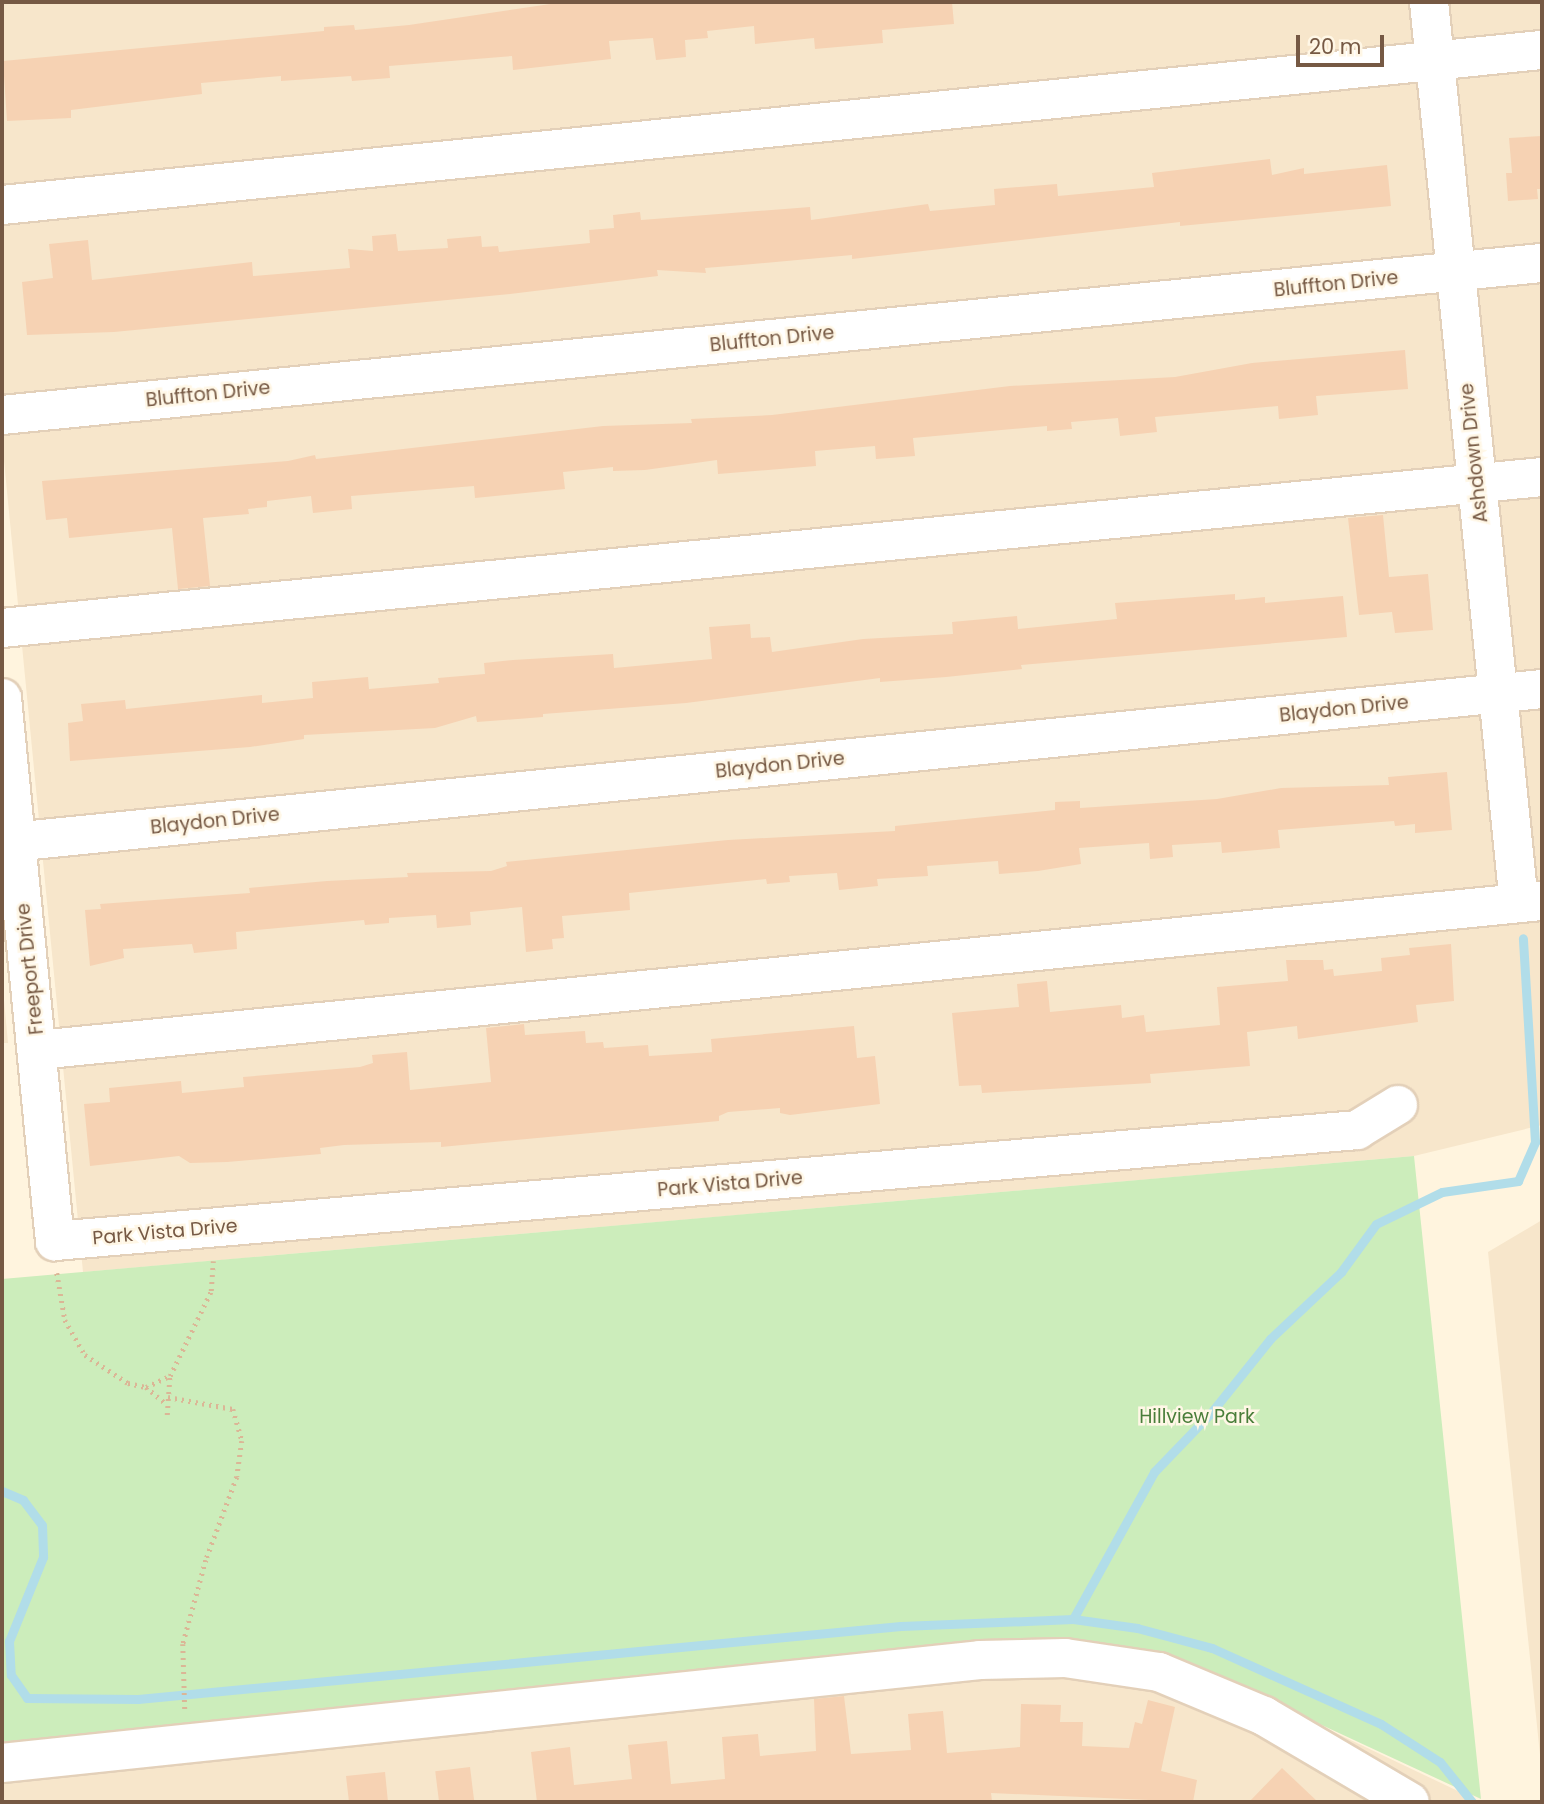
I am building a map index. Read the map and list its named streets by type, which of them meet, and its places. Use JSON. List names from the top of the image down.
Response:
{
  "streets": {
    "street": [
      "Bluffton Drive",
      "Ashdown Drive",
      "Blaydon Drive",
      "Freeport Drive",
      "Park Vista Drive"
    ]
  },
  "crossings": [
    ["Bluffton Drive", "Ashdown Drive"],
    ["Ashdown Drive", "Blaydon Drive"],
    ["Blaydon Drive", "Freeport Drive"],
    ["Freeport Drive", "Park Vista Drive"]
  ],
  "parks": ["Hillview Park"],
  "scale_bar": "20 m"
}
